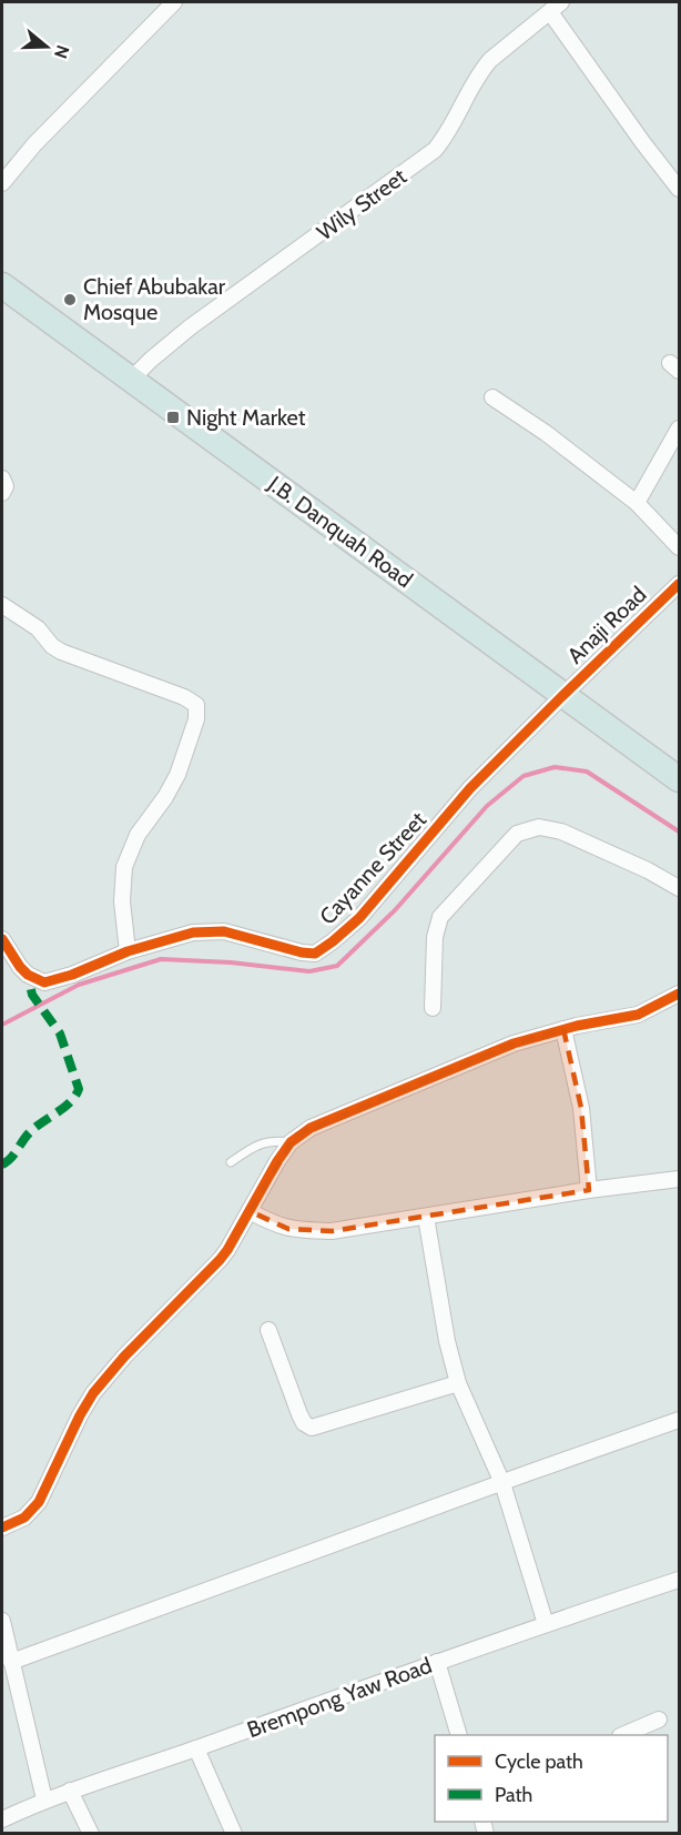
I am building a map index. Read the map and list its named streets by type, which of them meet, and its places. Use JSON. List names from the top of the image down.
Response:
{
  "streets": {
    "highway": ["J.B. Danquah Road"],
    "street": [
      "Wily Street",
      "Anaji Road",
      "Cayanne Street",
      "Brempong Yaw Road"
    ]
  },
  "crossings": [
    ["Wily Street", "J.B. Danquah Road"],
    ["J.B. Danquah Road", "Anaji Road"],
    ["J.B. Danquah Road", "Cayanne Street"],
    ["Anaji Road", "Cayanne Street"]
  ],
  "places": {
    "other": ["Chief Abubakar Mosque"],
    "transit": ["Night Market"]
  },
  "legend": ["Cycle path", "Path"],
  "north": "right"
}
